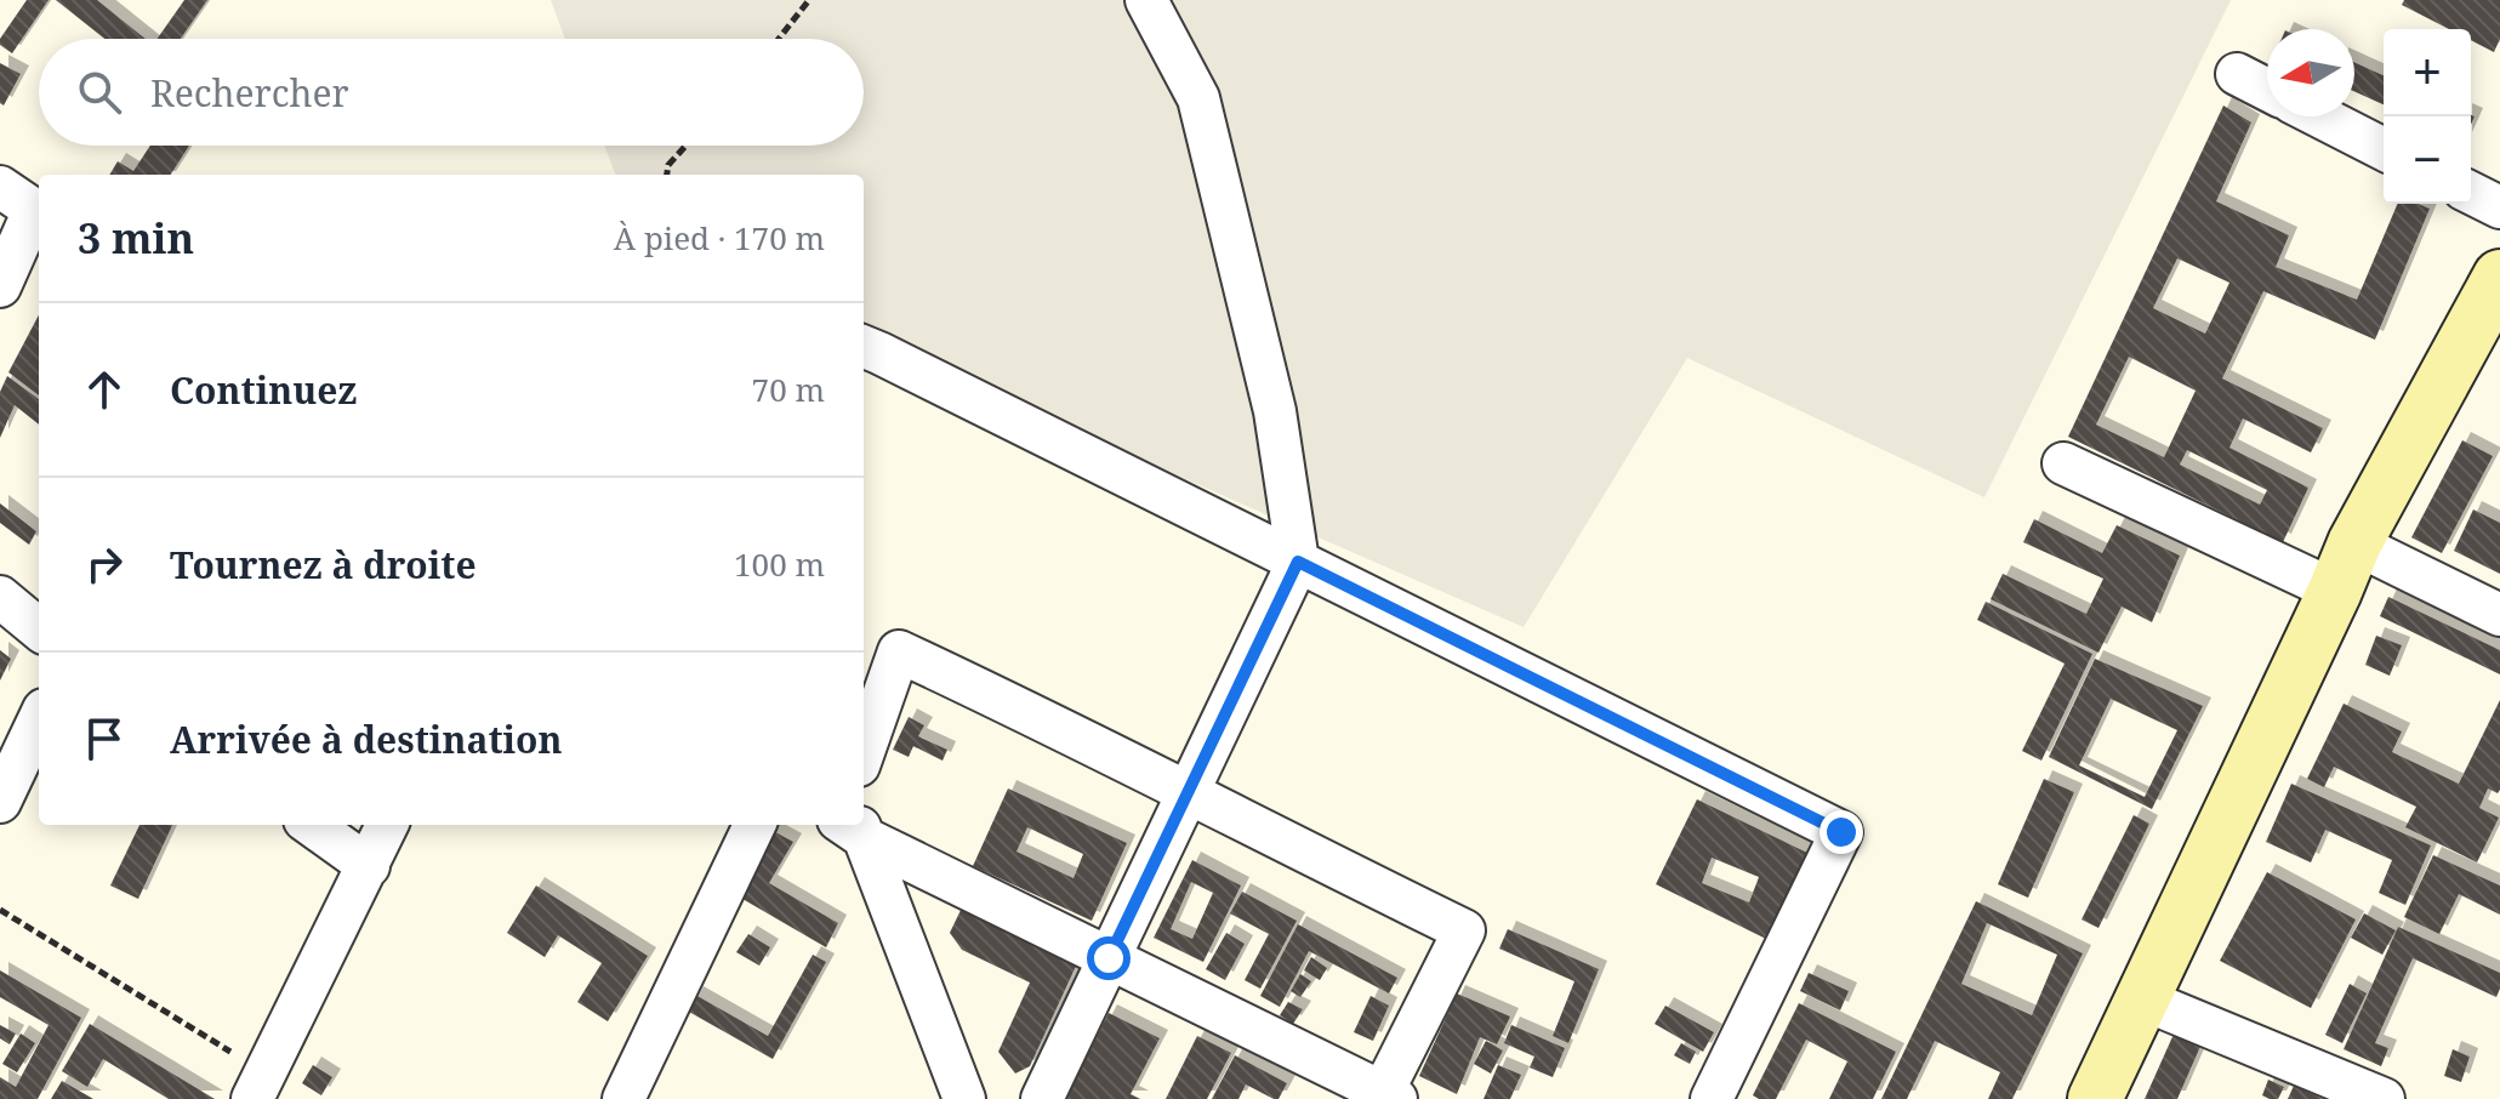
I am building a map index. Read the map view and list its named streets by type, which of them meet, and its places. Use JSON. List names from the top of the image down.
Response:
{
  "north": "left",
  "page": {
    "map_buttons": ["+", "−"],
    "search": "Rechercher",
    "heading": ["3 min", "À pied · 170 m"],
    "list": [
      ["Continuez", "70 m"],
      ["Tournez à droite", "100 m"],
      "Arrivée à destination"
    ]
  }
}
